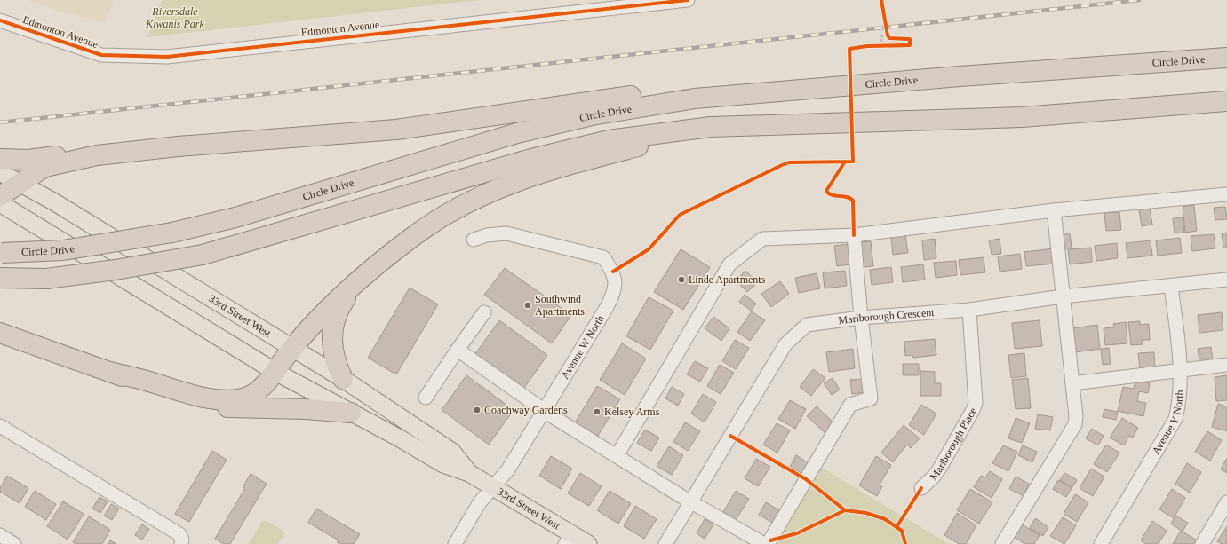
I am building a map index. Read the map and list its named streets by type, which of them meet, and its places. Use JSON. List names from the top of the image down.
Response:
{
  "streets": {
    "highway": ["Circle Drive"],
    "main road": ["33rd Street West"],
    "street": [
      "Edmonton Avenue",
      "Marlborough Crescent",
      "Avenue W North",
      "Avenue Y North",
      "Marlborough Place"
    ]
  },
  "crossings": [
    ["33rd Street West", "Avenue W North"],
    ["Marlborough Crescent", "Avenue Y North"],
    ["Marlborough Crescent", "Marlborough Place"]
  ],
  "parks": ["Riversdale Kiwanis Park"],
  "places": [
    "Linde Apartments",
    "Southwind Apartments",
    "Coachway Gardens",
    "Kelsey Arms"
  ]
}
